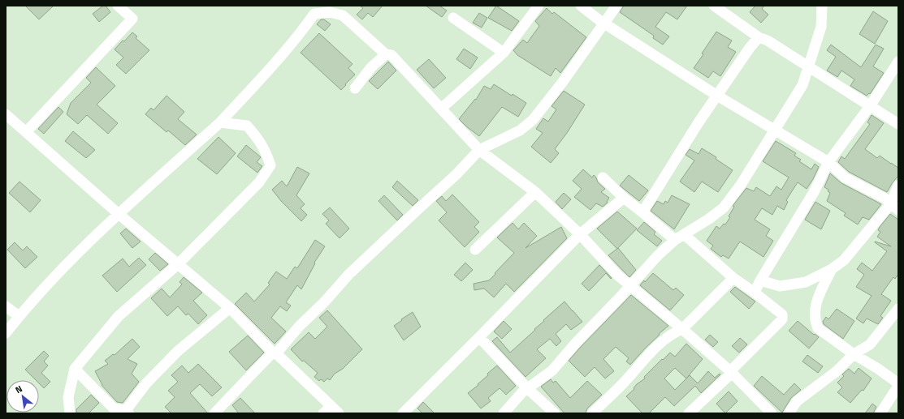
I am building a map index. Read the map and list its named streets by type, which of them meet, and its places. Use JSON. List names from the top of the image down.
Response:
{
  "north": "top left"
}
